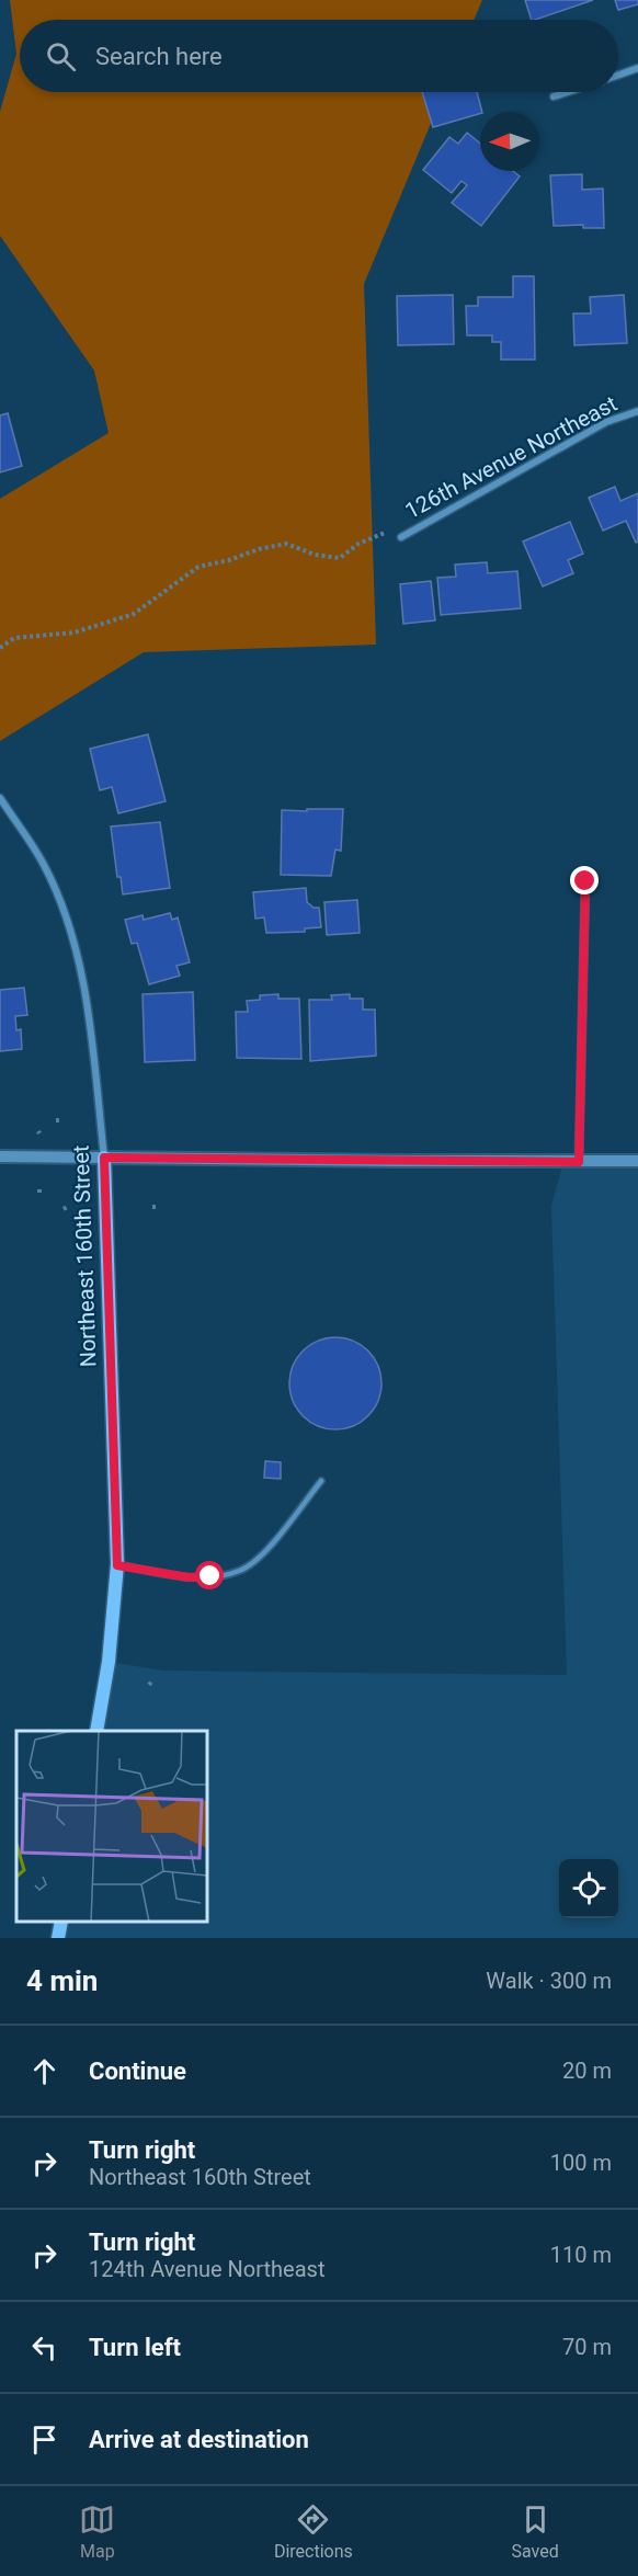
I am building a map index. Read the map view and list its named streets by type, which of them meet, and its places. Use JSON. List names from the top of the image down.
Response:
{
  "streets": {
    "main road": ["Northeast 160th Street"],
    "street": ["126th Avenue Northeast"]
  },
  "north": "left",
  "page": {
    "search": "Search here",
    "heading": ["4 min", "Walk · 300 m"],
    "list": [
      ["Continue", "20 m"],
      ["Turn right", "Northeast 160th Street", "100 m"],
      ["Turn right", "124th Avenue Northeast", "110 m"],
      ["Turn left", "70 m"],
      "Arrive at destination"
    ],
    "nav": ["Map", "Directions", "Saved"]
  }
}
